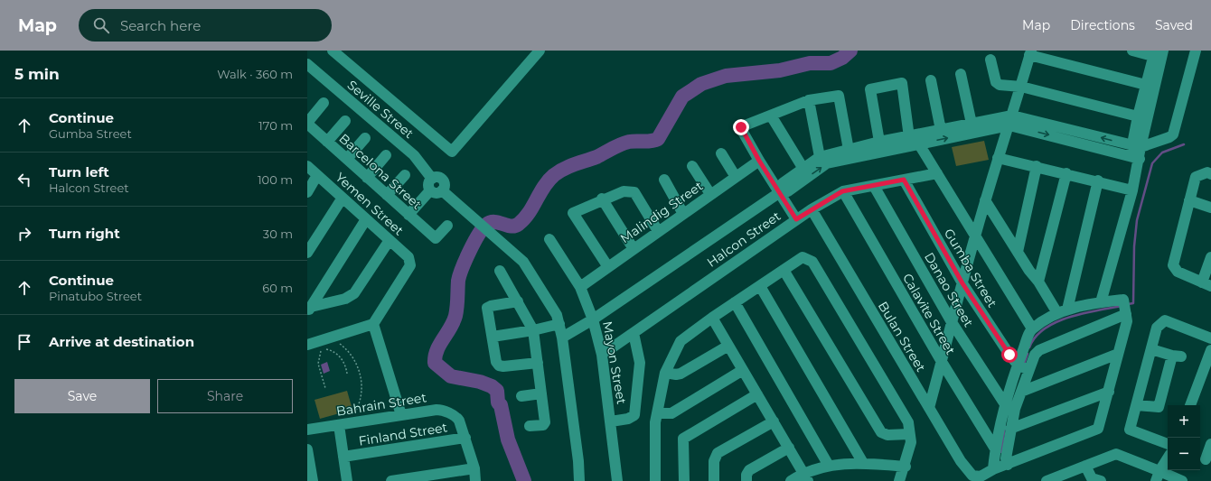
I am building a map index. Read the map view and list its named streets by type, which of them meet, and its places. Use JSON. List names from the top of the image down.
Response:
{
  "streets": {
    "street": [
      "Seville Street",
      "Barcelona Street",
      "Yemen Street",
      "Malindig Street",
      "Halcon Street",
      "Gumba Street",
      "Danao Street",
      "Calavite Street",
      "Bulan Street",
      "Mayon Street",
      "Bahrain Street",
      "Finland Street"
    ]
  },
  "crossings": [
    ["Malindig Street", "Mayon Street"],
    ["Halcon Street", "Gumba Street"],
    ["Halcon Street", "Danao Street"],
    ["Halcon Street", "Calavite Street"],
    ["Halcon Street", "Bulan Street"],
    ["Halcon Street", "Mayon Street"],
    ["Bahrain Street", "Finland Street"]
  ],
  "page": {
    "header": "Map",
    "search": "Search here",
    "nav": ["Map", "Directions", "Saved"],
    "heading": ["5 min", "Walk · 360 m"],
    "list": [
      ["Continue", "Gumba Street", "170 m"],
      ["Turn left", "Halcon Street", "100 m"],
      ["Turn right", "30 m"],
      ["Continue", "Pinatubo Street", "60 m"],
      "Arrive at destination"
    ],
    "buttons": ["Save", "Share"],
    "map_buttons": ["+", "−"]
  }
}
